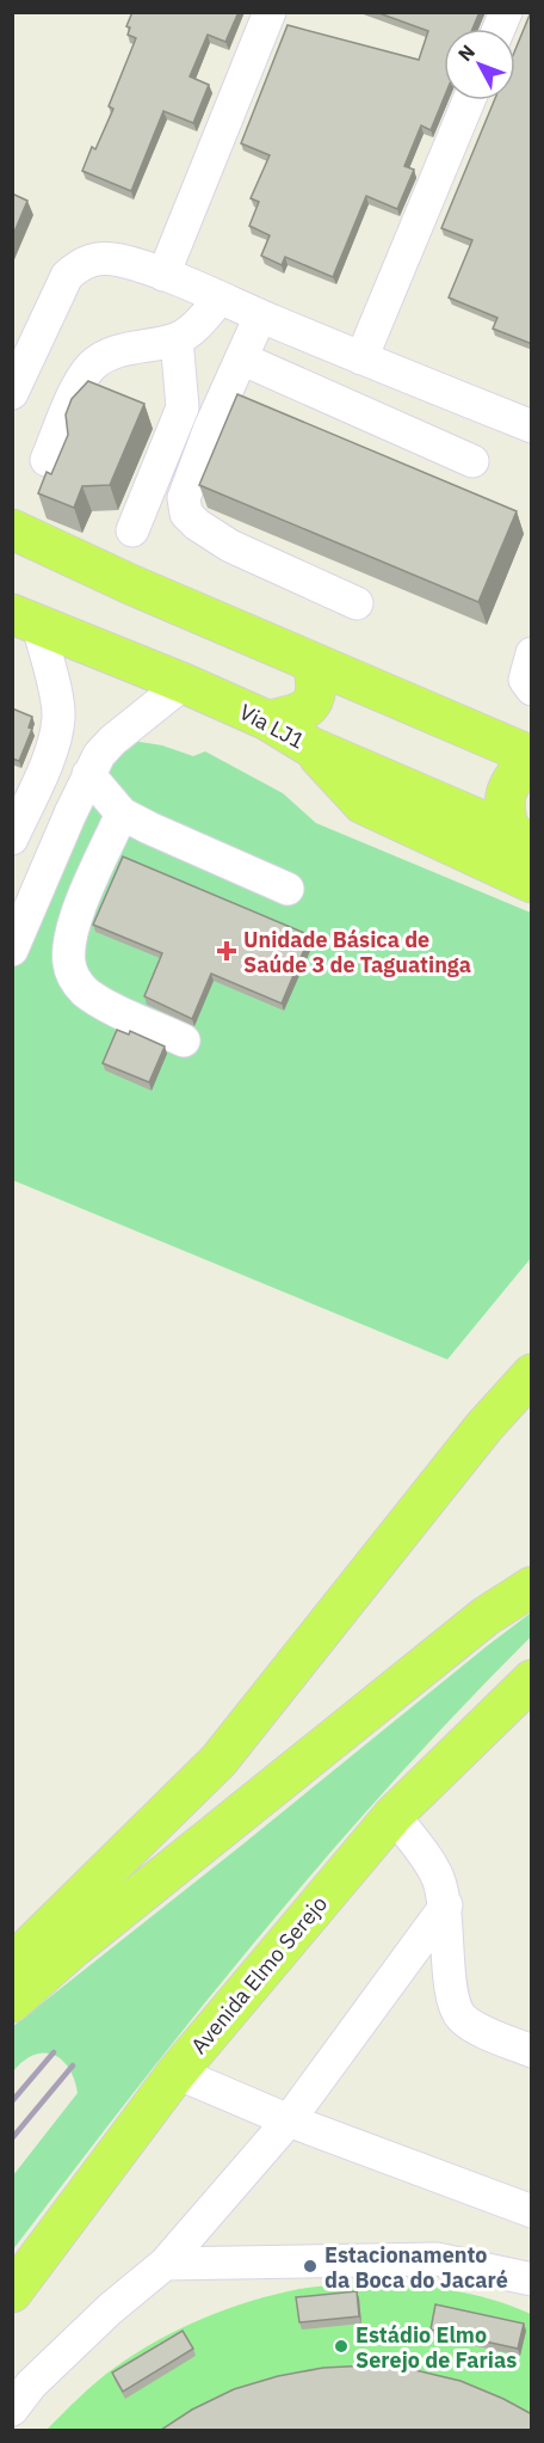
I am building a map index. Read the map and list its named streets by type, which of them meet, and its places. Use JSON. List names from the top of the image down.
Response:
{
  "streets": {
    "main road": ["Via LJ1", "Avenida Elmo Serejo"]
  },
  "places": {
    "health": ["Unidade Básica de Saúde 3 de Taguatinga"],
    "other": ["Estacionamento da Boca do Jacaré", "Estádio Elmo Serejo de Farias"]
  },
  "north": "top left"
}
